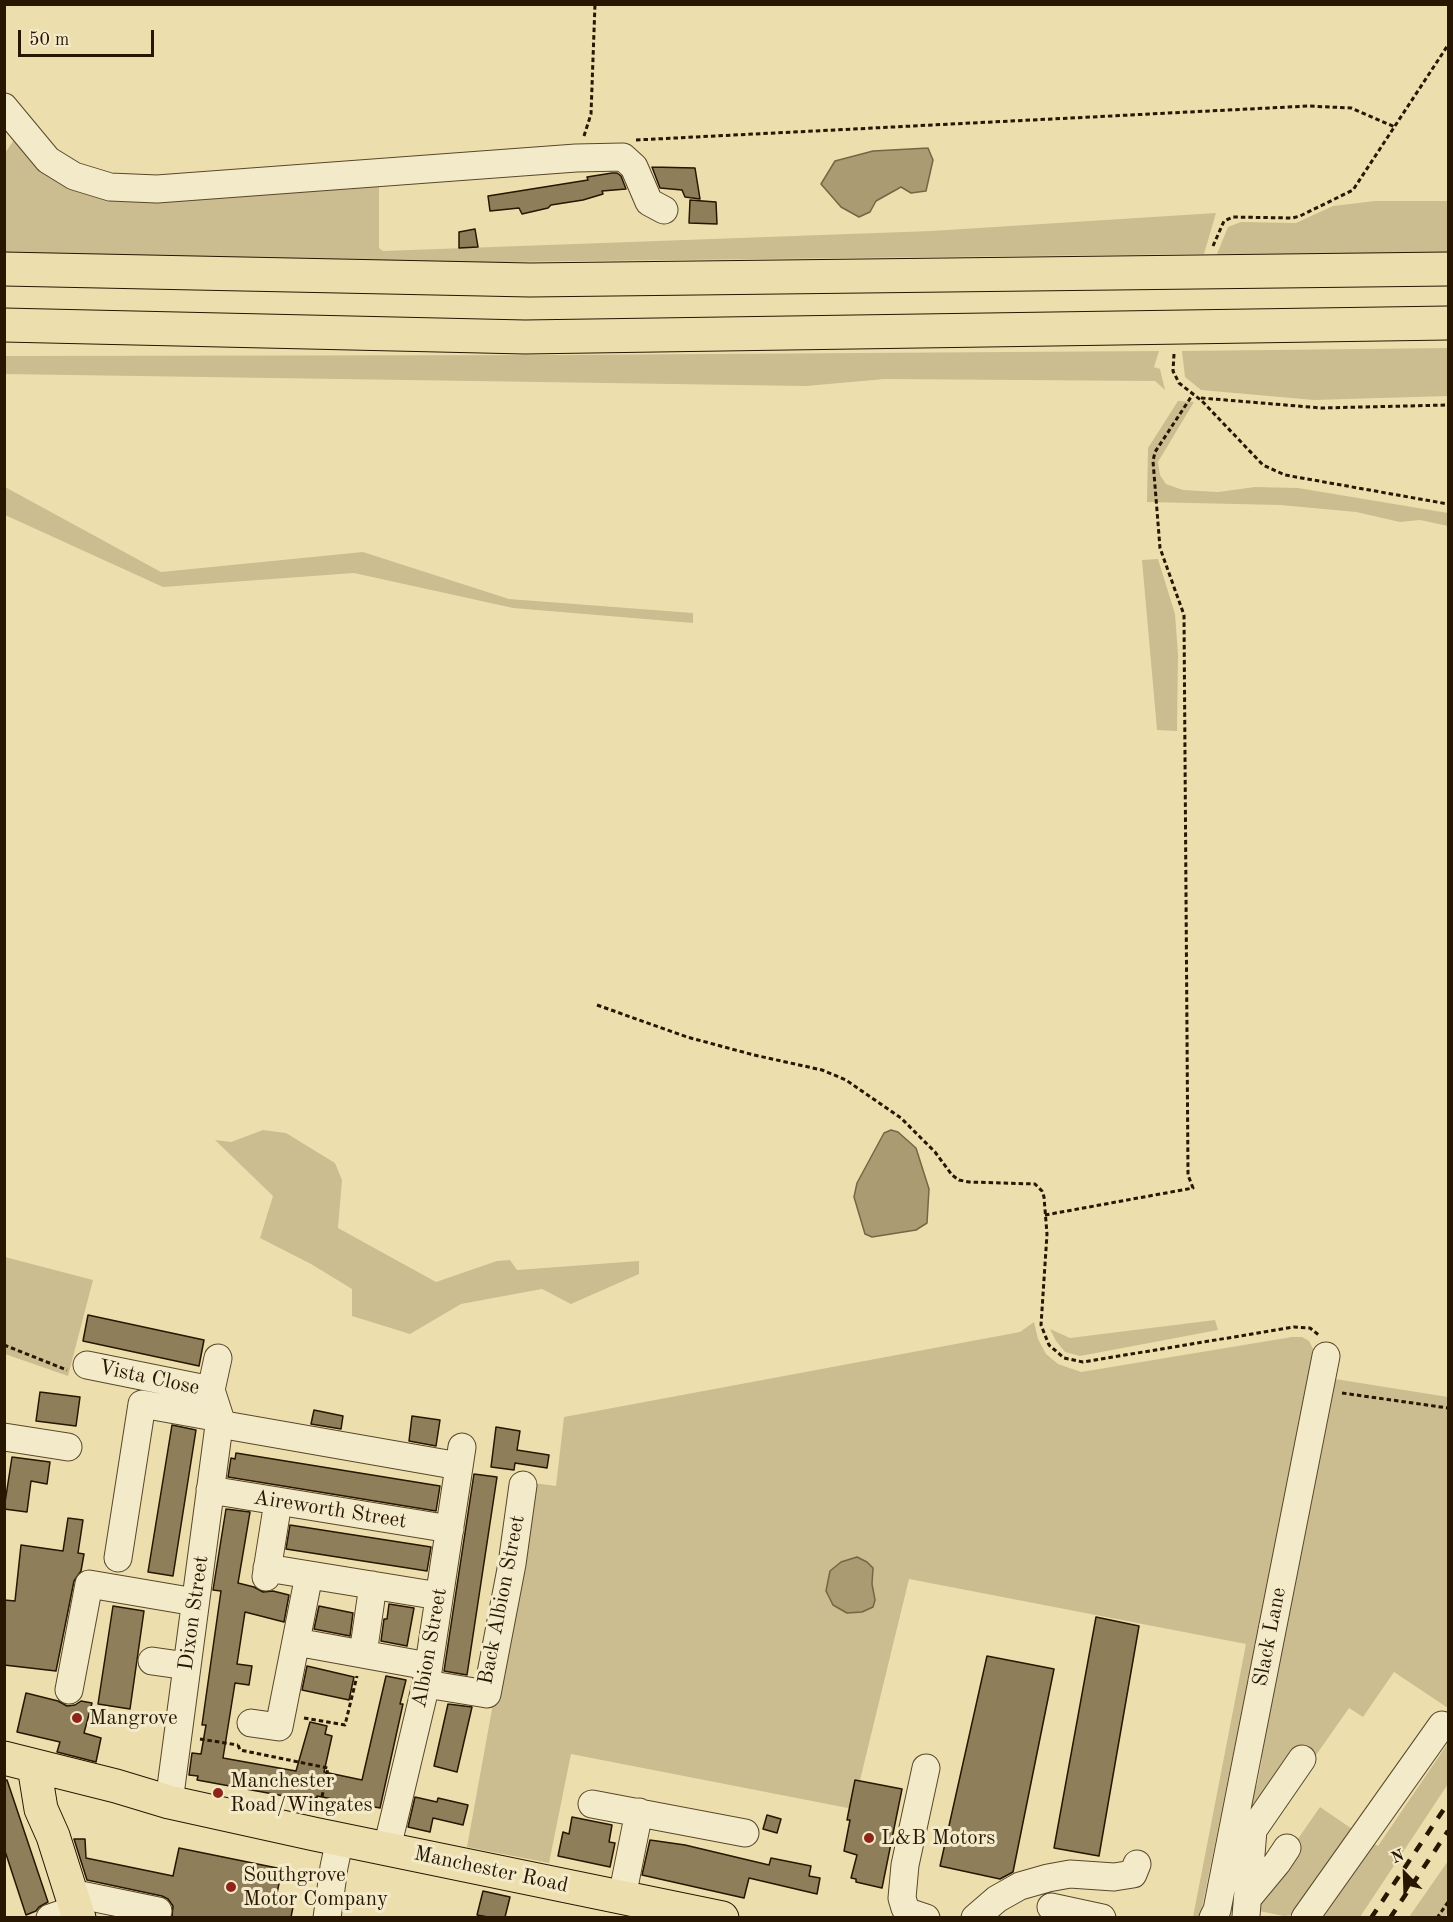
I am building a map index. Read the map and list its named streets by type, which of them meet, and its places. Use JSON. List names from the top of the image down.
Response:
{
  "streets": {
    "main road": ["Manchester Road"],
    "street": [
      "Vista Close",
      "Aireworth Street",
      "Back Albion Street",
      "Dixon Street",
      "Slack Lane",
      "Albion Street"
    ]
  },
  "crossings": [
    ["Vista Close", "Dixon Street"],
    ["Vista Close", "Albion Street"],
    ["Aireworth Street", "Dixon Street"],
    ["Aireworth Street", "Albion Street"],
    ["Back Albion Street", "Albion Street"],
    ["Dixon Street", "Albion Street"],
    ["Dixon Street", "Manchester Road"],
    ["Albion Street", "Manchester Road"]
  ],
  "places": [
    "Mangrove",
    "Manchester Road/Wingates",
    "L&B Motors",
    "Southgrove Motor Company"
  ],
  "scale_bar": "50 m",
  "north": "top left"
}
